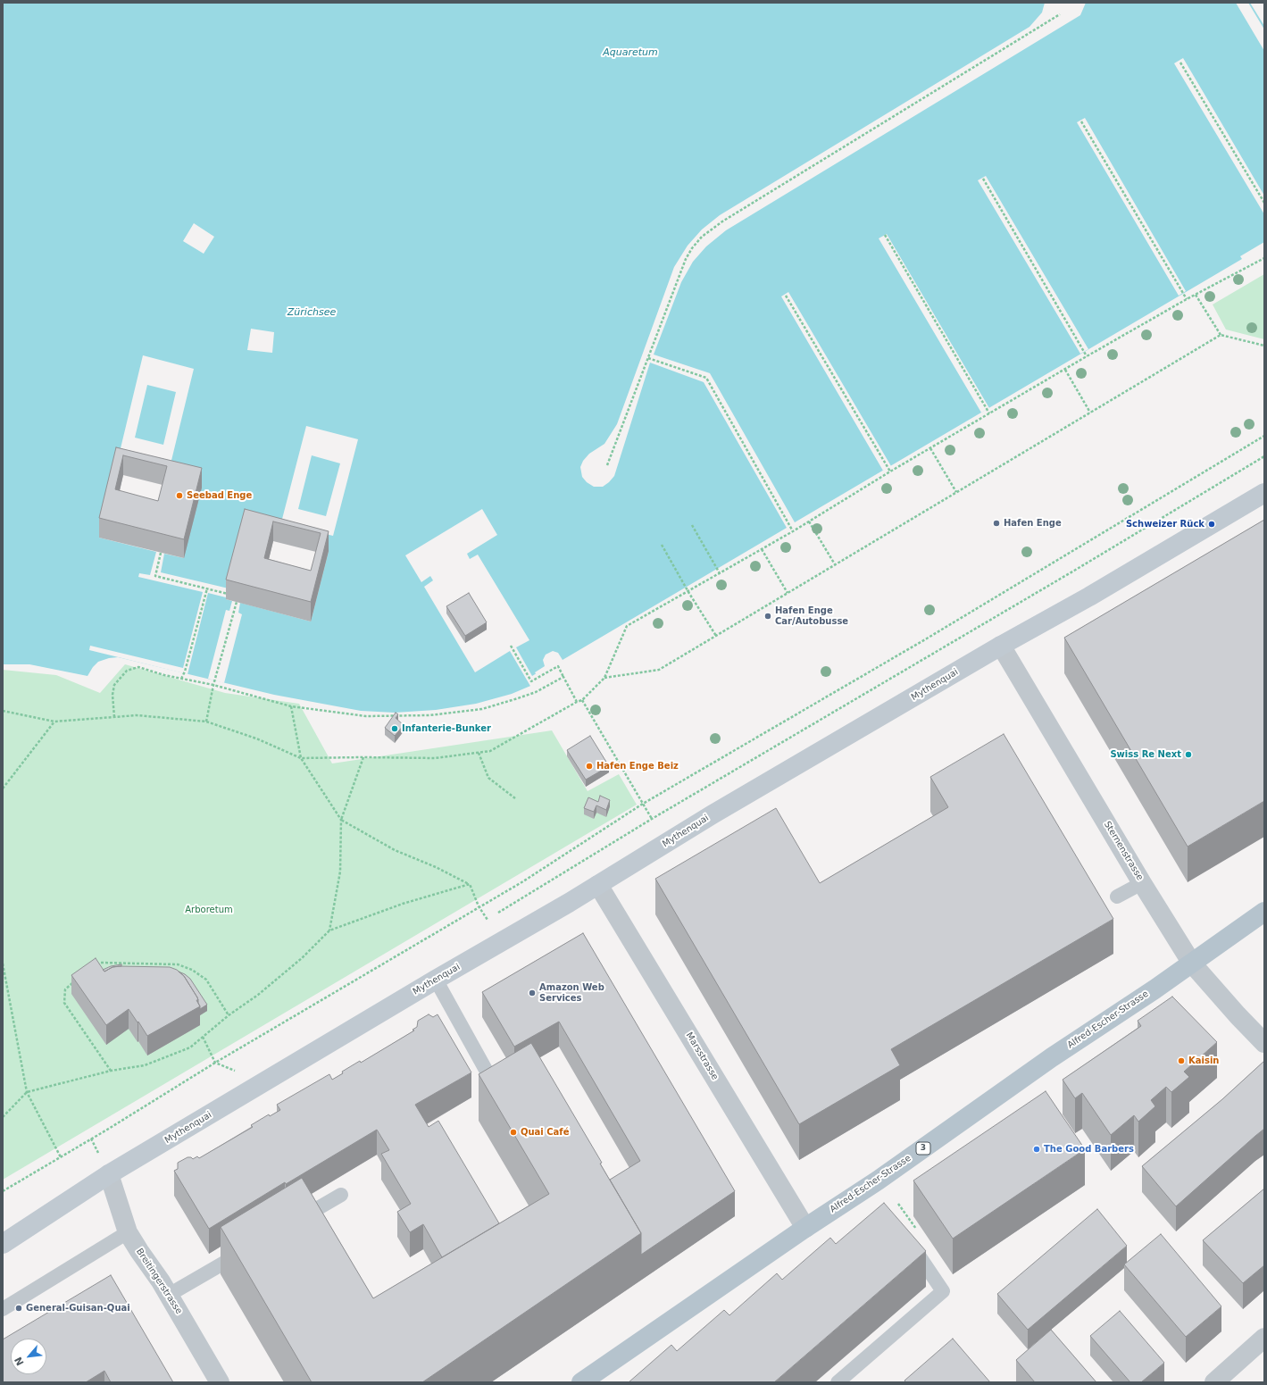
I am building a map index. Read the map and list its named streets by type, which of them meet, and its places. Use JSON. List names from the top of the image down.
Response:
{
  "streets": {
    "main road": ["Mythenquai", "Alfred-Escher-Strasse", "3"],
    "street": ["Sternenstrasse", "Marsstrasse", "Breitingerstrasse"]
  },
  "crossings": [
    ["Mythenquai", "Sternenstrasse"],
    ["Mythenquai", "Marsstrasse"],
    ["Mythenquai", "Breitingerstrasse"],
    ["Sternenstrasse", "Alfred-Escher-Strasse"],
    ["Alfred-Escher-Strasse", "Marsstrasse"]
  ],
  "water": ["Aquaretum", "Zürichsee"],
  "parks": ["Arboretum"],
  "places": [
    "Seebad Enge",
    "Hafen Enge",
    "Schweizer Rück",
    "Hafen Enge Car/Autobusse",
    "Infanterie-Bunker",
    "Swiss Re Next",
    "Hafen Enge Beiz",
    "Amazon Web Services",
    "Kaisin",
    "Quai Café",
    "The Good Barbers",
    "General-Guisan-Quai"
  ],
  "north": "bottom left"
}
